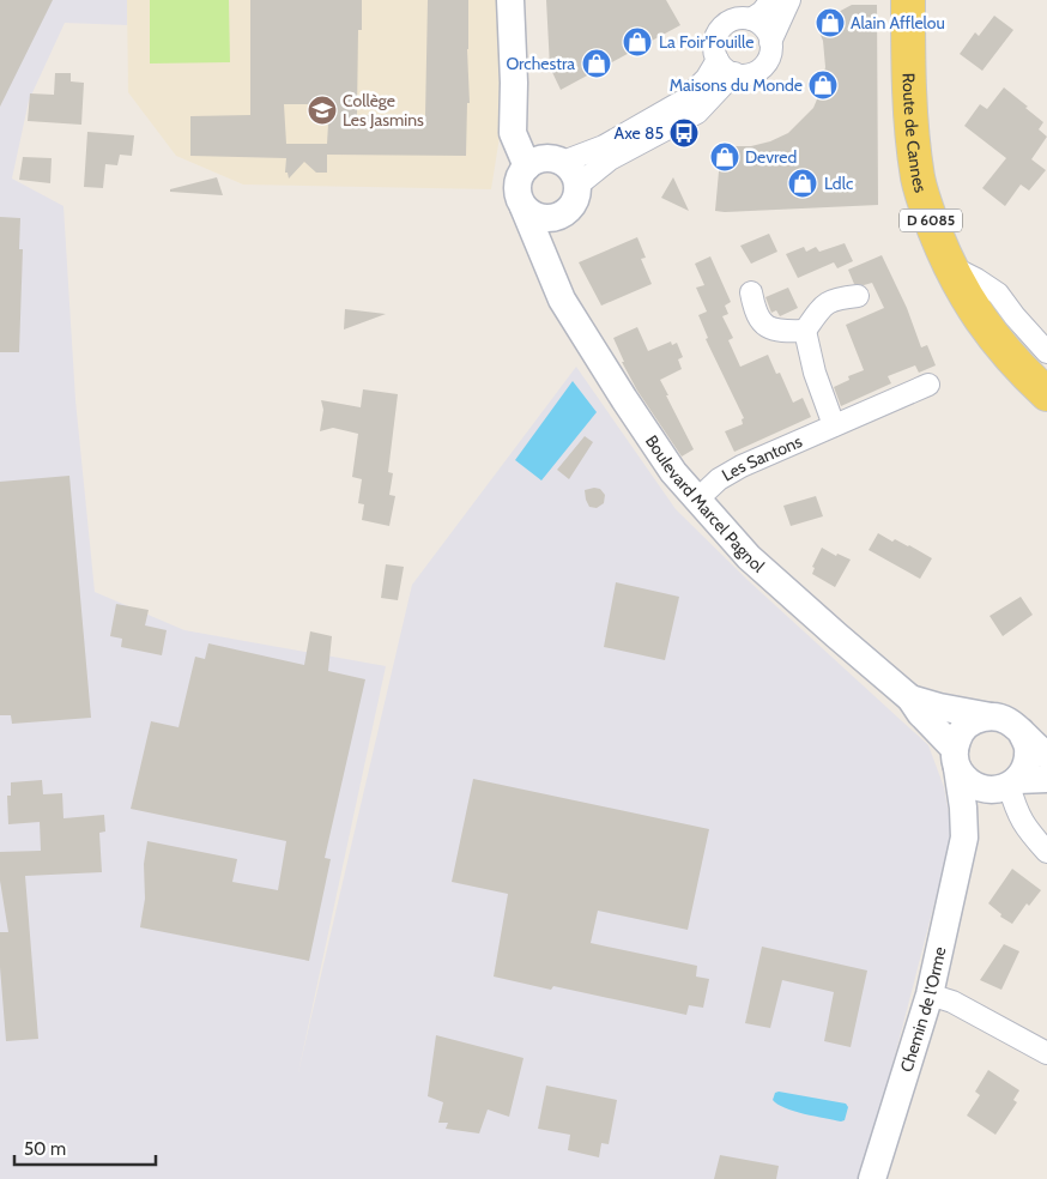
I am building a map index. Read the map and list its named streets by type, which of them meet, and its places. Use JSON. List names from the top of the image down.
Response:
{
  "streets": {
    "main road": ["Route de Cannes", "D 6085"],
    "street": ["Les Santons", "Boulevard Marcel Pagnol", "Chemin de l'Orme"]
  },
  "crossings": [
    ["Les Santons", "Boulevard Marcel Pagnol"],
    ["Boulevard Marcel Pagnol", "Chemin de l'Orme"]
  ],
  "places": {
    "shop": [
      "Alain Afflelou",
      "La Foir'Fouille",
      "Orchestra",
      "Maisons du Monde",
      "Devred",
      "Ldlc"
    ],
    "school or university": ["Collège Les Jasmins"],
    "bus stop": ["Axe 85"]
  },
  "scale_bar": "50 m"
}
